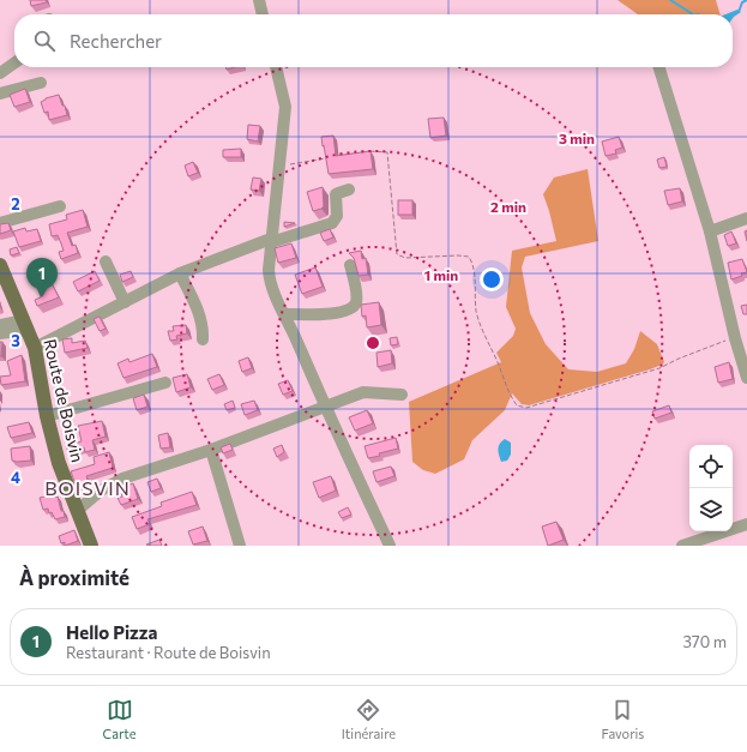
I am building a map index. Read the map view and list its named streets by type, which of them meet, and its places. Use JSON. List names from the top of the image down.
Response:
{
  "streets": {
    "main road": ["Route de Boisvin"]
  },
  "districts": ["BOISVIN"],
  "page": {
    "search": "Rechercher",
    "pins": "1",
    "heading": "À proximité",
    "list": [
      {
        "mark": "1",
        "name": "Hello Pizza",
        "note": "Restaurant · Route de Boisvin",
        "value": "370 m"
      }
    ],
    "nav": ["Carte", "Itinéraire", "Favoris"]
  },
  "grid": {
    "rows": ["2", "3", "4"]
  },
  "rings": ["3 min", "2 min", "1 min"]
}
